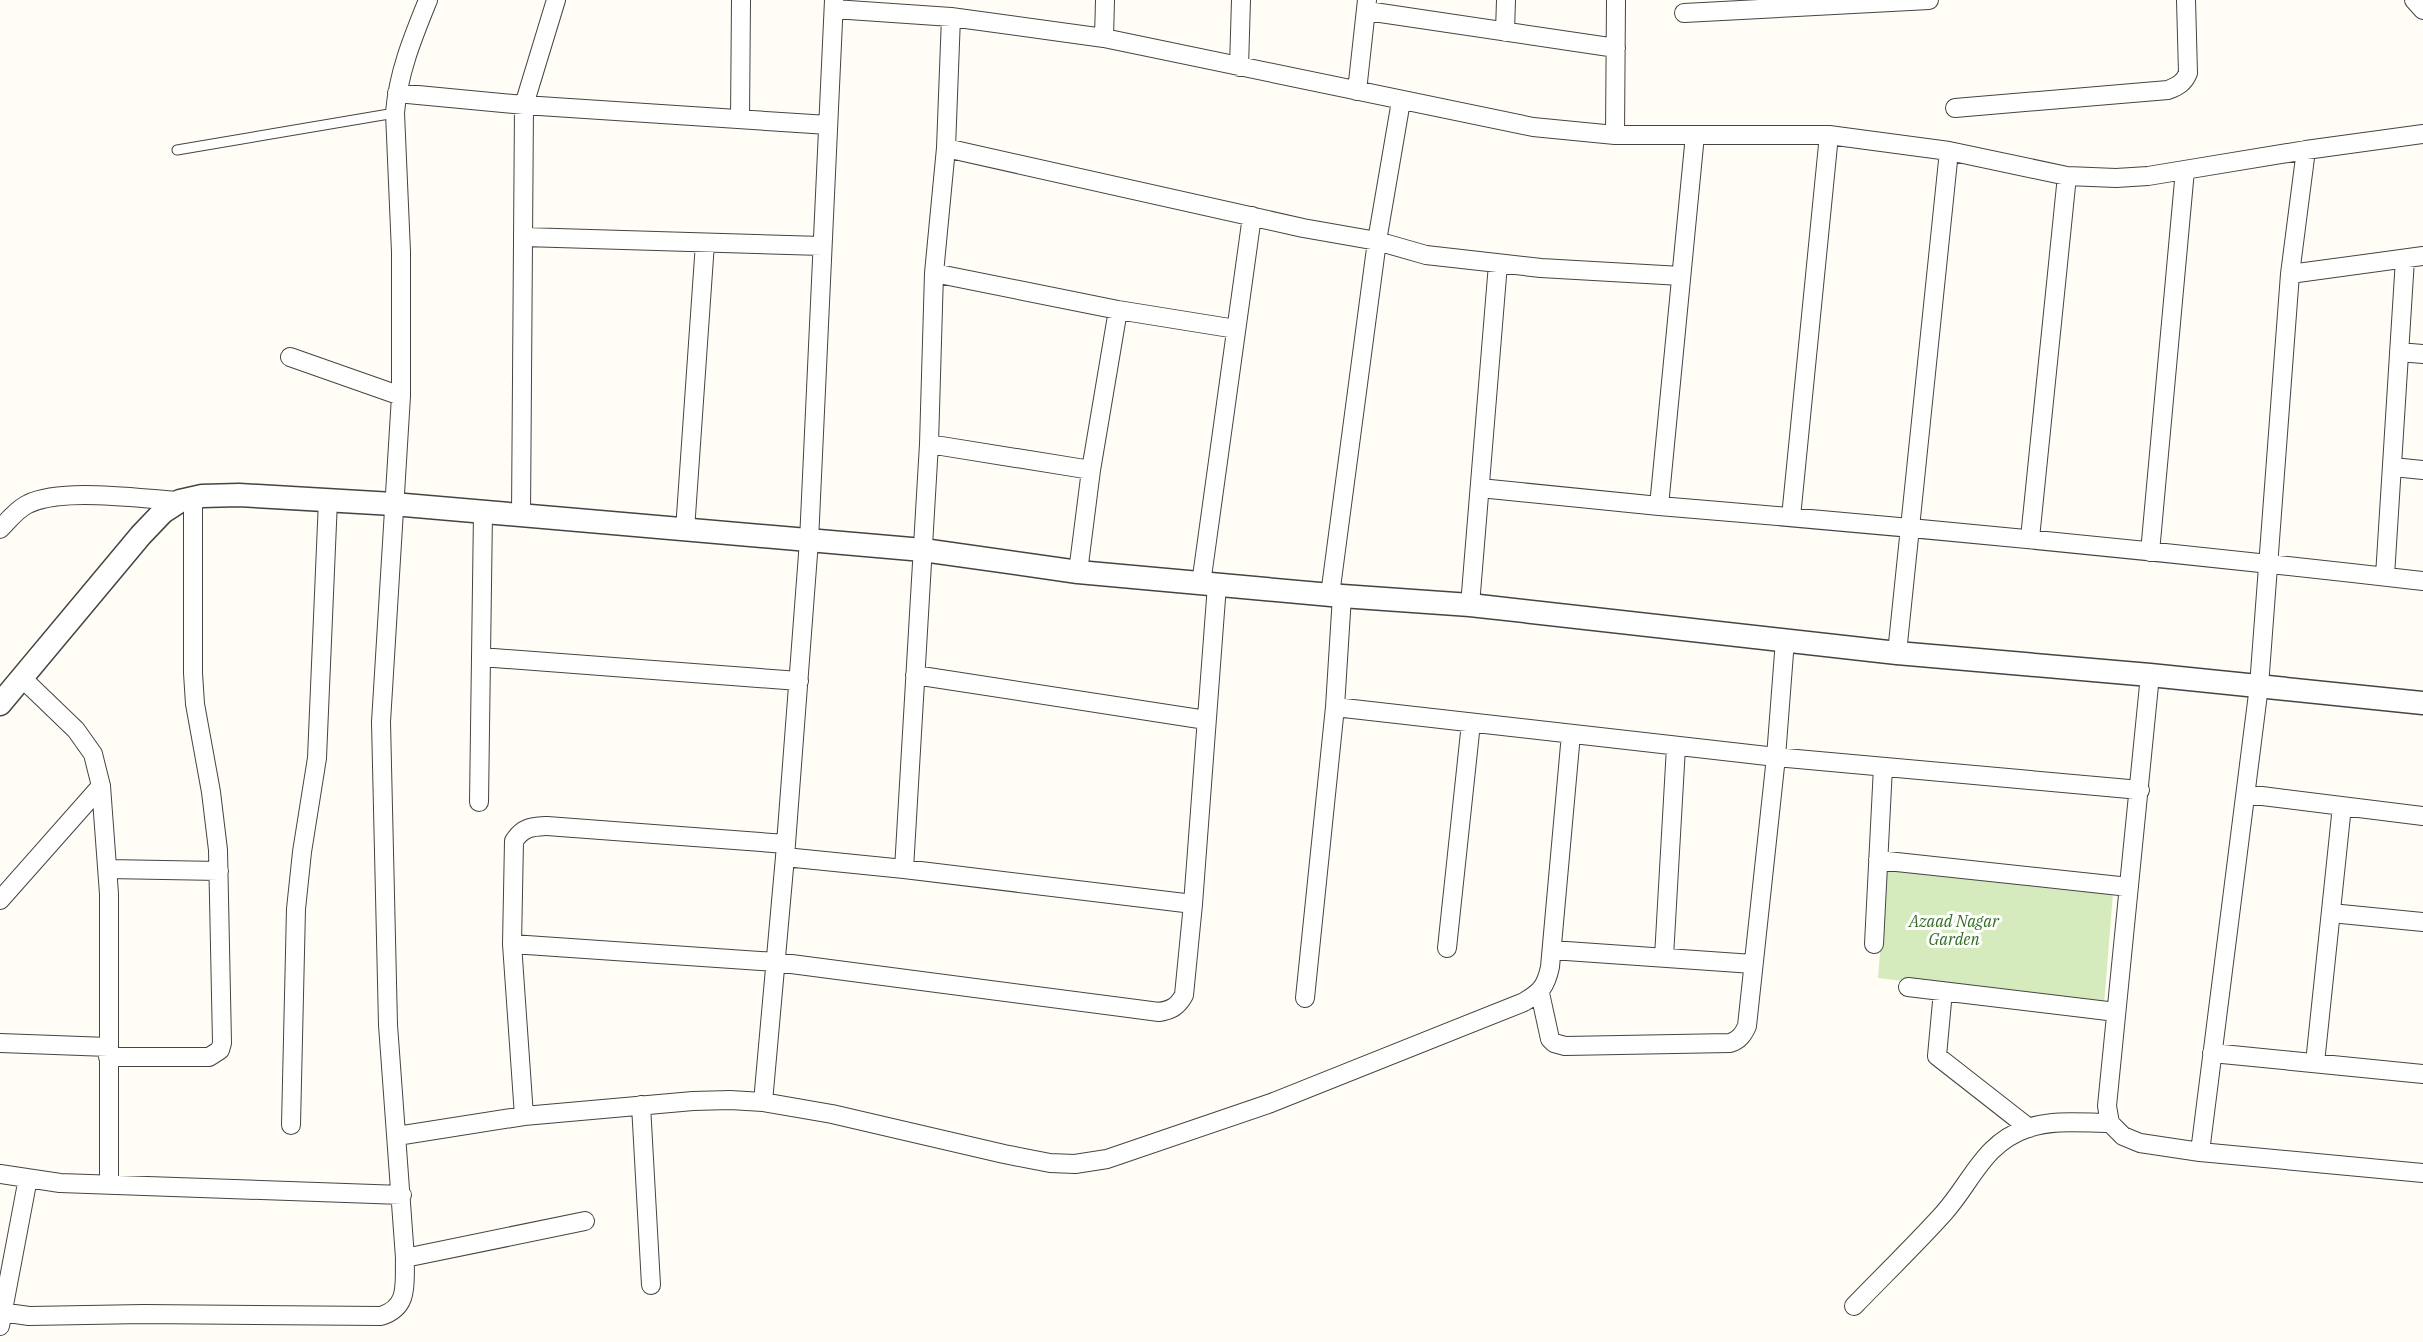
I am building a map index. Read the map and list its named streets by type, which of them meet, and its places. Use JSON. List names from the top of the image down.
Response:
{
  "parks": ["Azaad Nagar Garden"]
}
